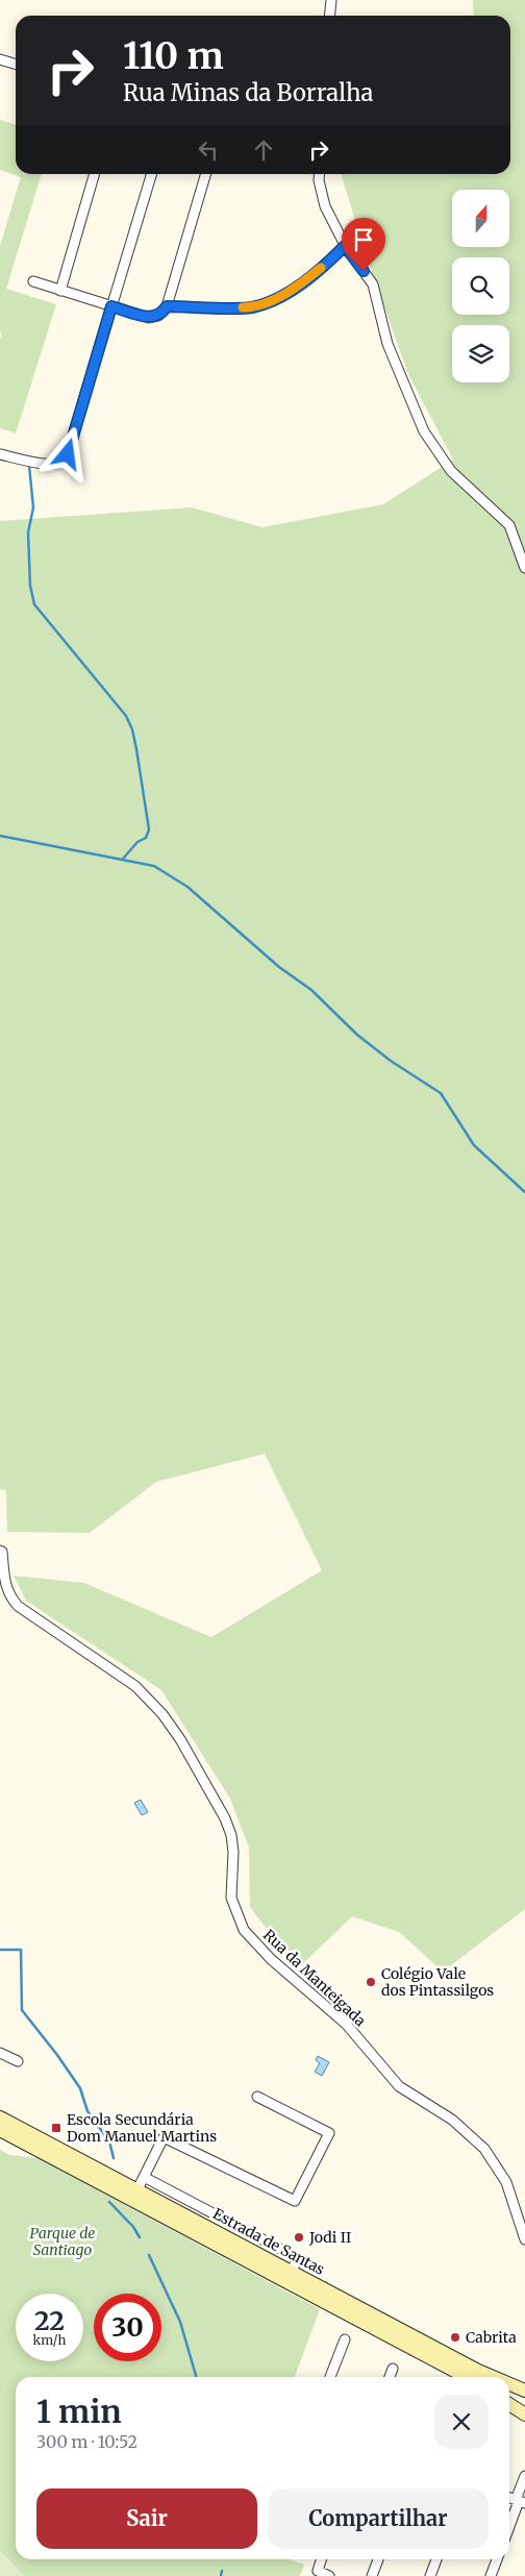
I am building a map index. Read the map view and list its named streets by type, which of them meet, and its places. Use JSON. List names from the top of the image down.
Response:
{
  "streets": {
    "main road": ["Estrada de Santas"],
    "street": ["Rua da Manteigada"]
  },
  "parks": ["Parque de Santiago"],
  "places": {
    "other": ["Colégio Vale dos Pintassilgos", "Jodi II", "Cabrita"],
    "transit": ["Escola Secundária Dom Manuel Martins"]
  },
  "north": "top",
  "page": {
    "turn": ["110 m", "Rua Minas da Borralha"],
    "speed": "22 km/h",
    "limit": "30",
    "heading": ["1 min", "300 m · 10:52"],
    "buttons": ["Sair", "Compartilhar"]
  }
}
